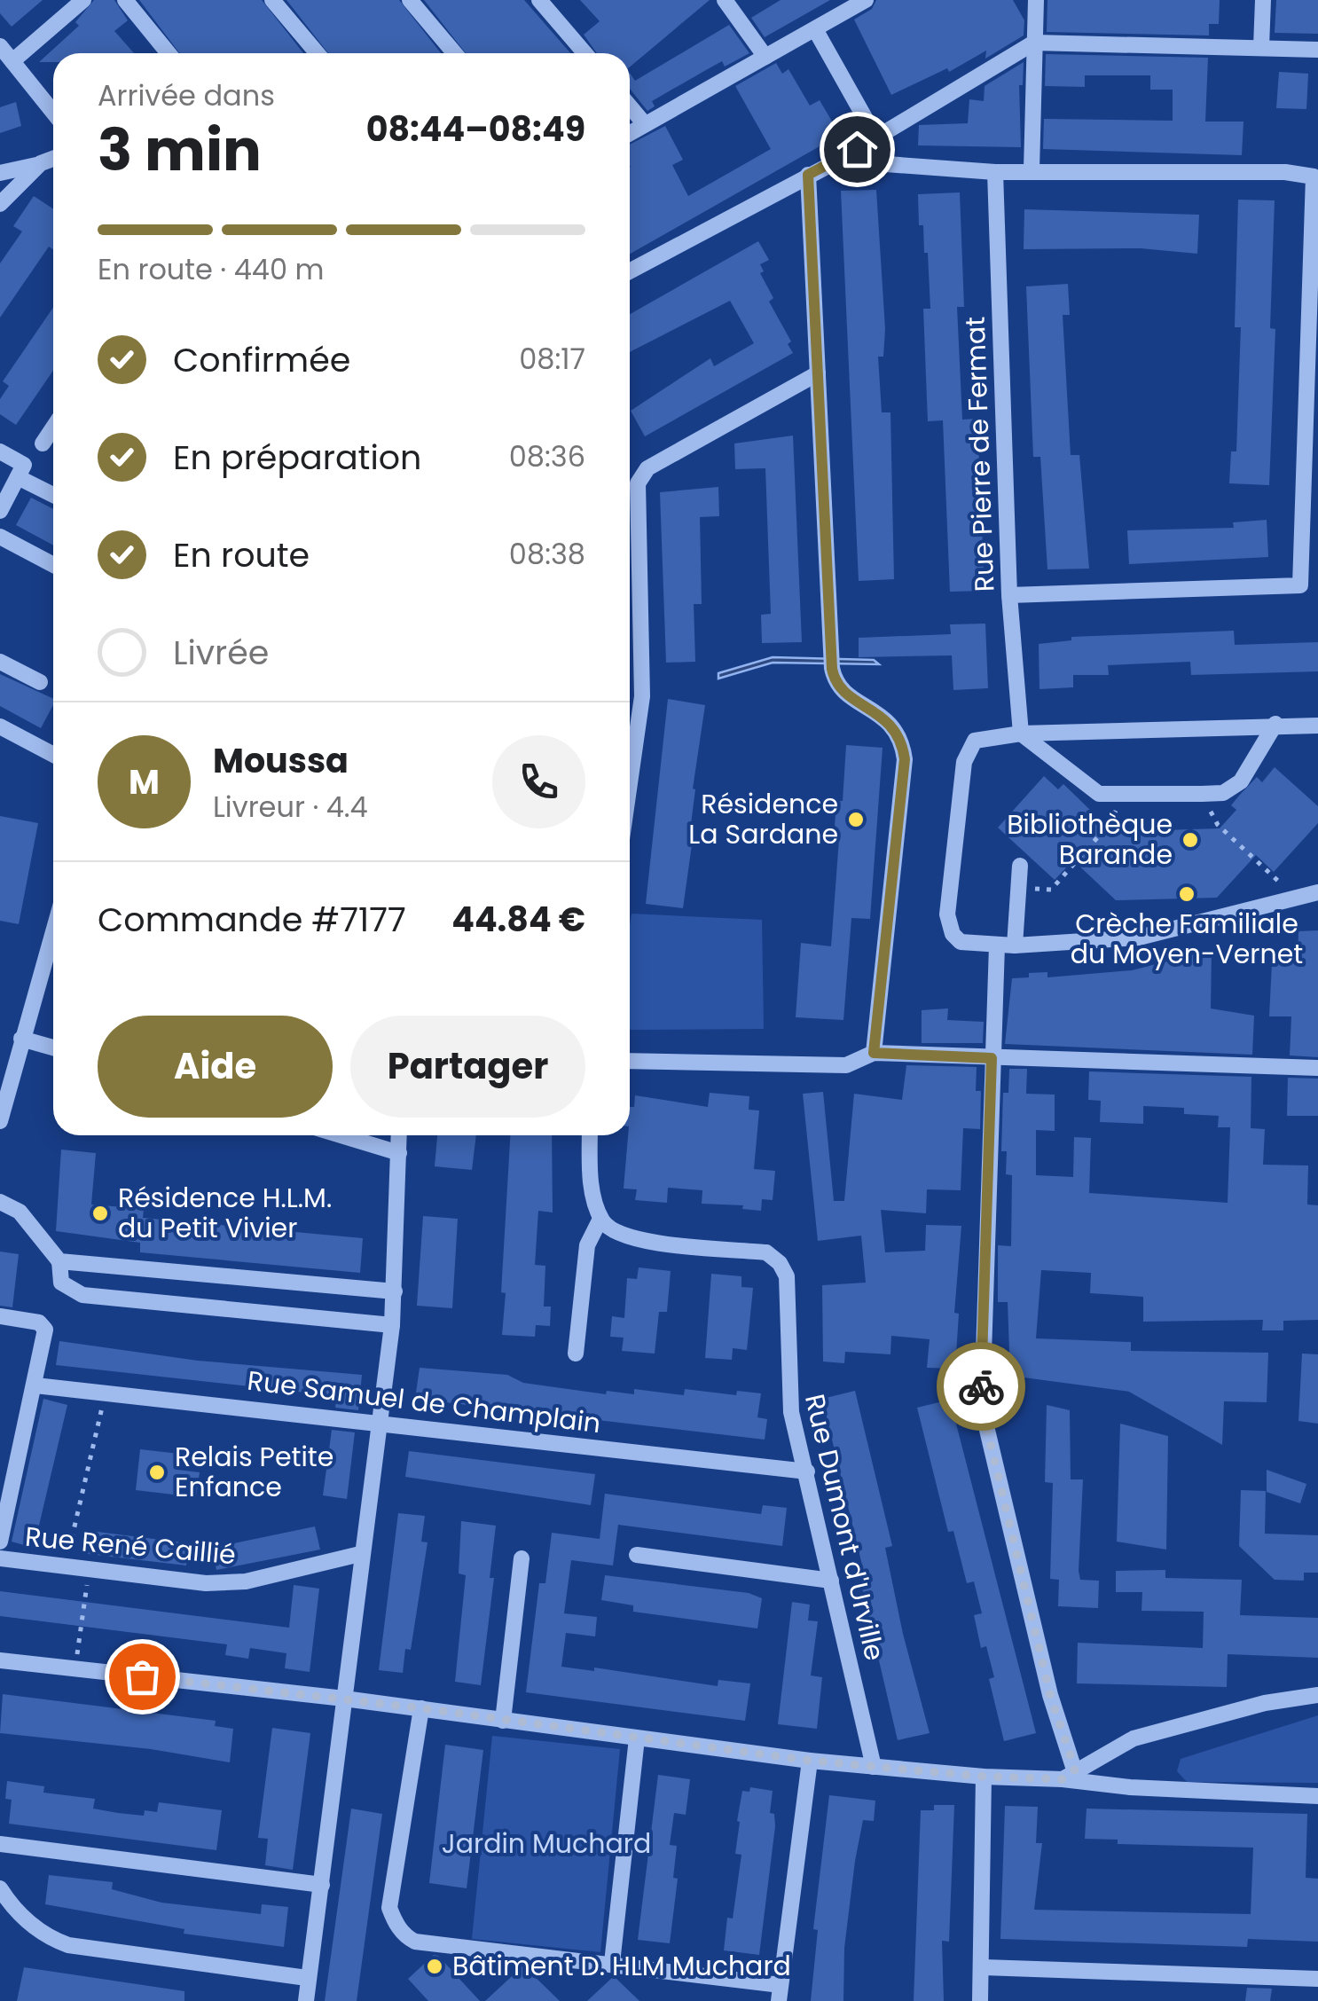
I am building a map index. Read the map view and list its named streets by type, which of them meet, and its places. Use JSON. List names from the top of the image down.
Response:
{
  "streets": {
    "street": [
      "Rue Pierre de Fermat",
      "Rue Samuel de Champlain",
      "Rue Dumont d'Urville",
      "Rue René Caillié"
    ]
  },
  "crossings": [
    ["Rue Samuel de Champlain", "Rue Dumont d'Urville"]
  ],
  "parks": ["Jardin Muchard"],
  "places": [
    "Résidence La Sardane",
    "Bibliothèque Barande",
    "Crèche Familiale du Moyen-Vernet",
    "Résidence H.L.M. du Petit Vivier",
    "Relais Petite Enfance",
    "Bâtiment D. HLM Muchard"
  ],
  "page": {
    "heading": ["3 min", "Arrivée dans", "08:44–08:49"],
    "panel": [
      "Moussa",
      "Livreur · 4.4",
      "Commande #7177",
      "44.84 €"
    ],
    "bar": "En route · 440 m",
    "list": [
      ["Confirmée", "08:17"],
      ["En préparation", "08:36"],
      ["En route", "08:38"],
      "Livrée"
    ],
    "round": "M",
    "buttons": ["Aide", "Partager"]
  }
}
